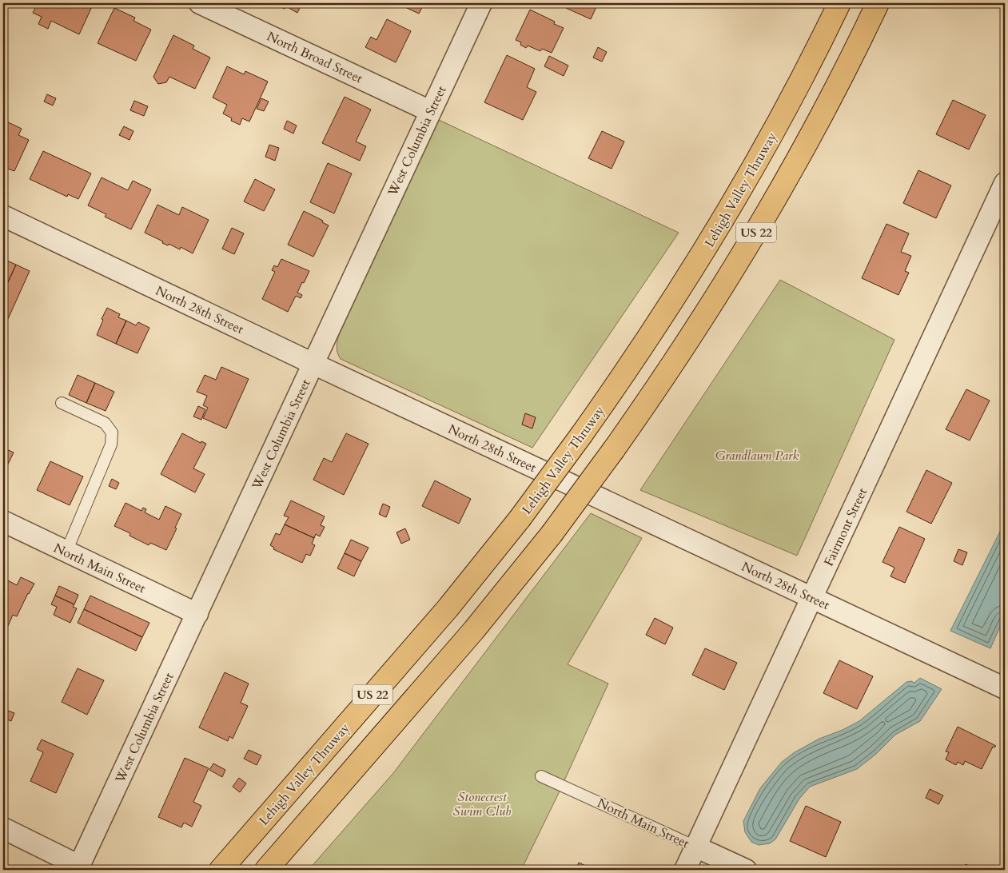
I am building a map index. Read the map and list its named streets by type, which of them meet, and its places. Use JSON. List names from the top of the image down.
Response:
{
  "streets": {
    "highway": ["Lehigh Valley Thruway", "US 22"],
    "street": [
      "North Broad Street",
      "West Columbia Street",
      "North 28th Street",
      "Fairmont Street",
      "North Main Street"
    ]
  },
  "crossings": [
    ["North Broad Street", "West Columbia Street"],
    ["West Columbia Street", "North 28th Street"],
    ["West Columbia Street", "North Main Street"],
    ["North 28th Street", "Fairmont Street"],
    ["Fairmont Street", "North Main Street"]
  ],
  "parks": ["Grandlawn Park", "Stonecrest Swim Club"]
}
